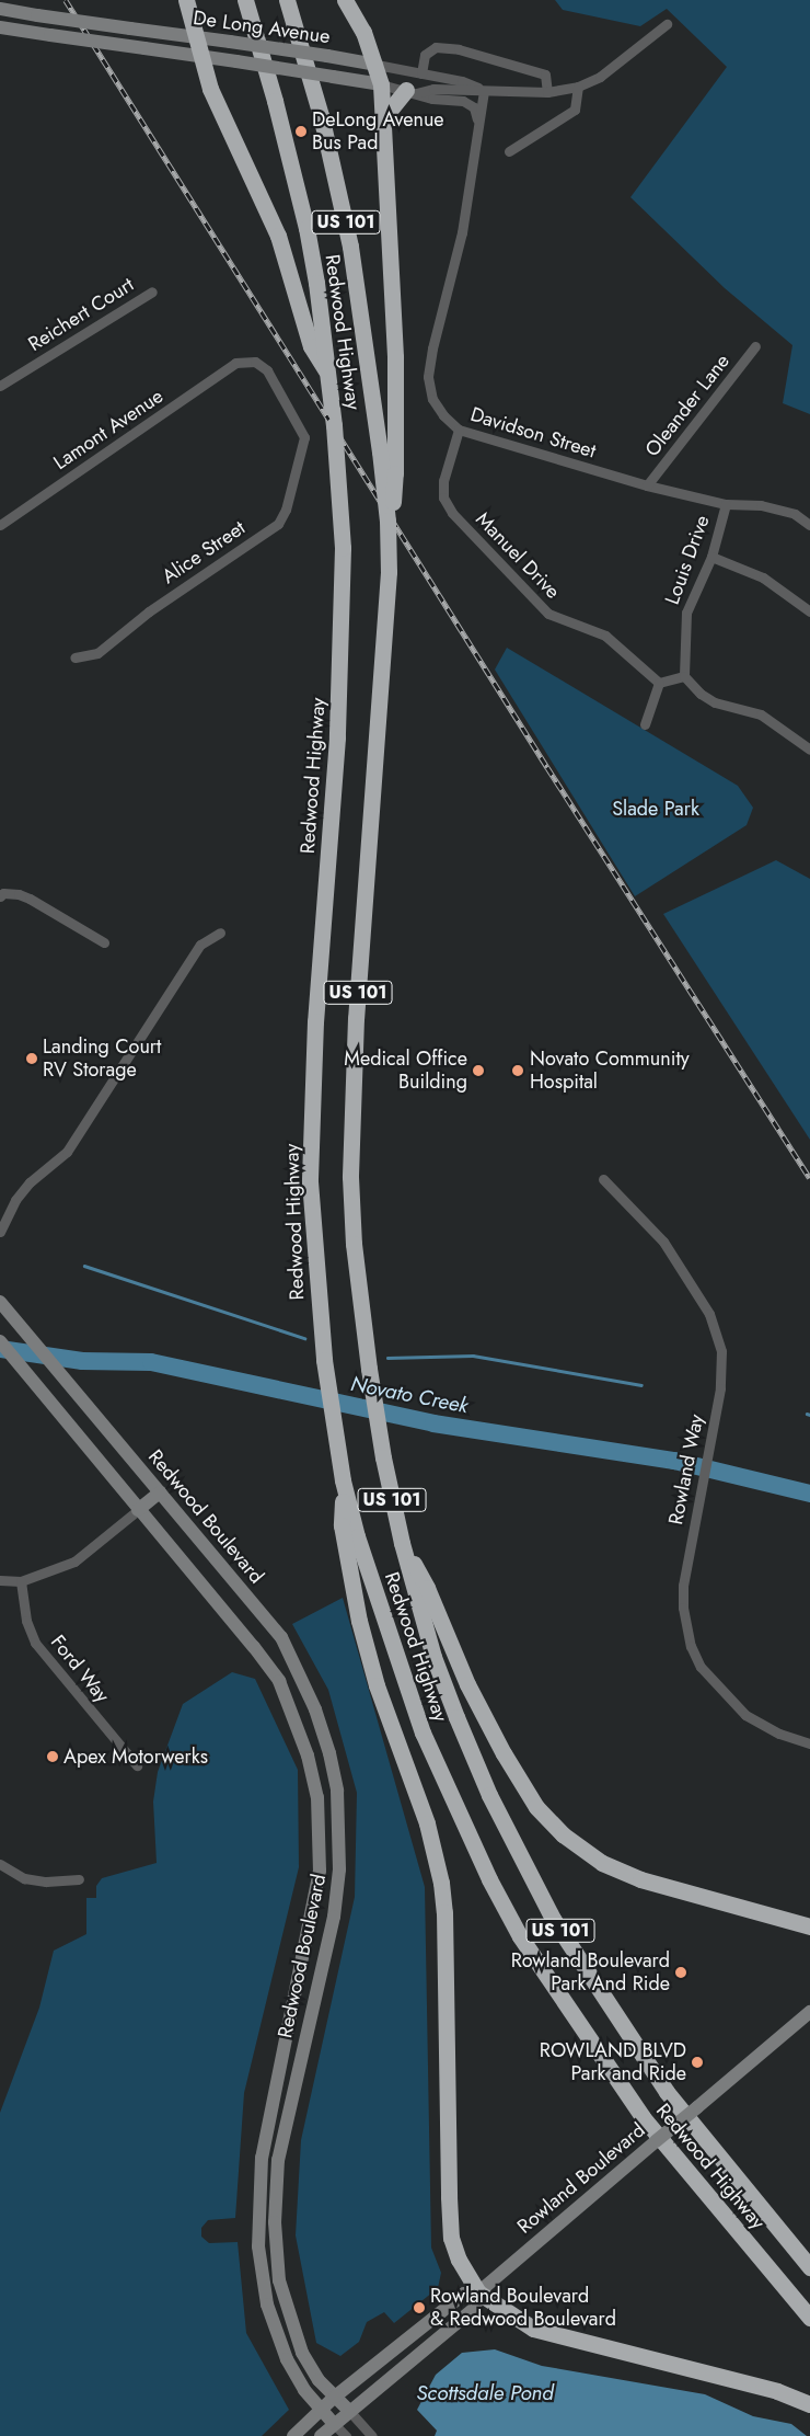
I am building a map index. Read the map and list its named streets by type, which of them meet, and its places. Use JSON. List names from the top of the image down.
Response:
{
  "streets": {
    "highway": ["US 101", "Redwood Highway"],
    "main road": ["De Long Avenue", "Redwood Boulevard", "Rowland Boulevard"],
    "street": [
      "Reichert Court",
      "Oleander Lane",
      "Lamont Avenue",
      "Davidson Street",
      "Alice Street",
      "Manuel Drive",
      "Louis Drive",
      "Rowland Way",
      "Ford Way"
    ]
  },
  "crossings": [
    ["De Long Avenue", "Davidson Street"],
    ["Oleander Lane", "Davidson Street"],
    ["Lamont Avenue", "Alice Street"],
    ["Davidson Street", "Manuel Drive"],
    ["Davidson Street", "Louis Drive"],
    ["Redwood Boulevard", "Rowland Boulevard"]
  ],
  "water": ["Novato Creek", "Scottsdale Pond"],
  "parks": ["Slade Park"],
  "places": [
    "DeLong Avenue Bus Pad",
    "Landing Court RV Storage",
    "Medical Office Building",
    "Novato Community Hospital",
    "Apex Motorwerks",
    "Rowland Boulevard Park And Ride",
    "ROWLAND BLVD Park and Ride",
    "Rowland Boulevard & Redwood Boulevard"
  ]
}
